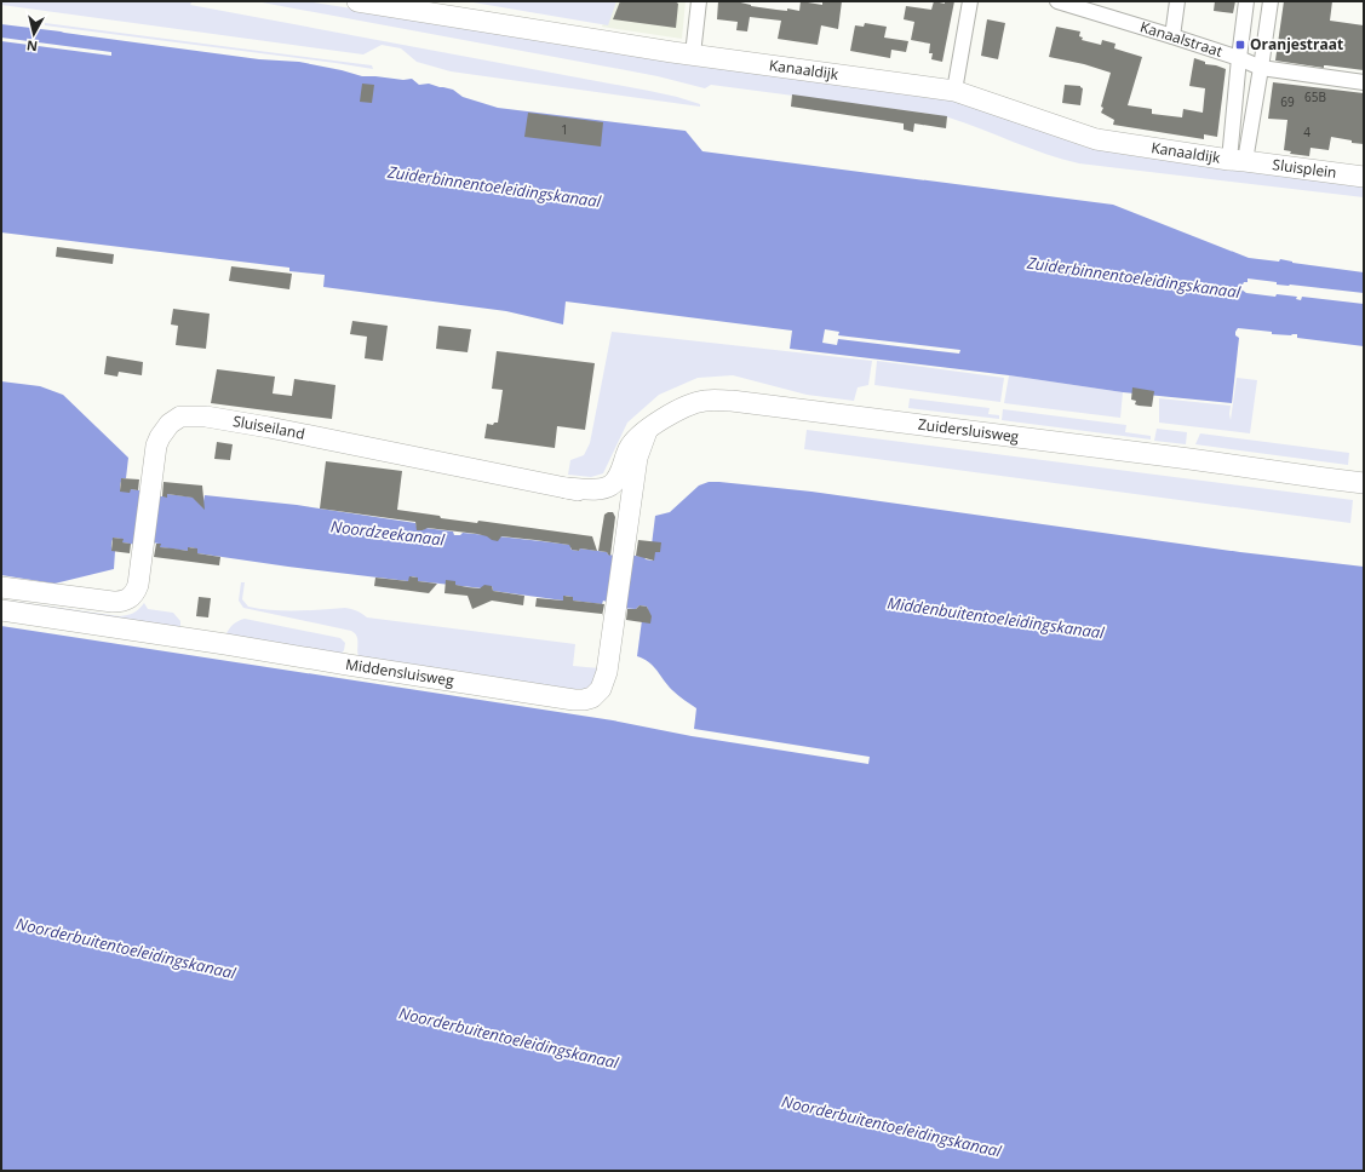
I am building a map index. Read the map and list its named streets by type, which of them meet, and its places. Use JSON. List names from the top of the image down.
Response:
{
  "streets": {
    "street": [
      "Kanaalstraat",
      "Kanaaldijk",
      "Sluisplein",
      "Sluiseiland",
      "Zuidersluisweg",
      "Middensluisweg"
    ]
  },
  "crossings": [
    ["Kanaaldijk", "Sluisplein"],
    ["Sluiseiland", "Zuidersluisweg"],
    ["Sluiseiland", "Middensluisweg"],
    ["Zuidersluisweg", "Middensluisweg"]
  ],
  "water": [
    "Zuiderbinnentoeleidingskanaal",
    "Noordzeekanaal",
    "Middenbuitentoeleidingskanaal",
    "Noorderbuitentoeleidingskanaal"
  ],
  "places": {
    "transit": ["Oranjestraat"]
  },
  "house_numbers": [
    "65B",
    "69",
    "1",
    "4"
  ],
  "north": "bottom"
}
